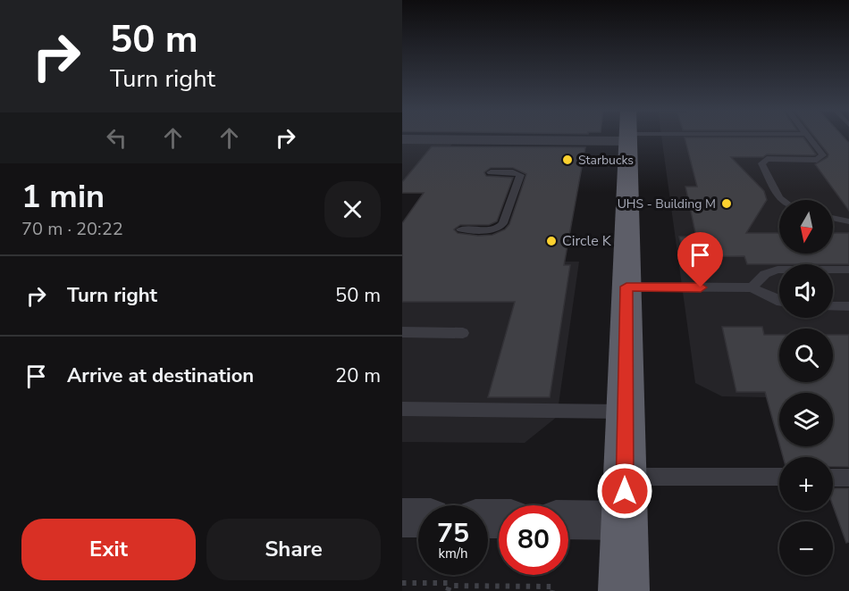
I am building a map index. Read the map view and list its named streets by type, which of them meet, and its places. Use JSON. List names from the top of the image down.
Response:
{
  "places": ["Starbucks", "UHS - Building M", "Circle K"],
  "north": "bottom",
  "page": {
    "turn": ["50 m", "Turn right"],
    "heading": ["1 min", "70 m · 20:22"],
    "map_buttons": ["+", "−"],
    "list": [
      {
        "name": "Turn right",
        "value": "50 m"
      },
      {
        "name": "Arrive at destination",
        "value": "20 m"
      }
    ],
    "speed": "75 km/h",
    "limit": "80",
    "buttons": ["Exit", "Share"]
  }
}
